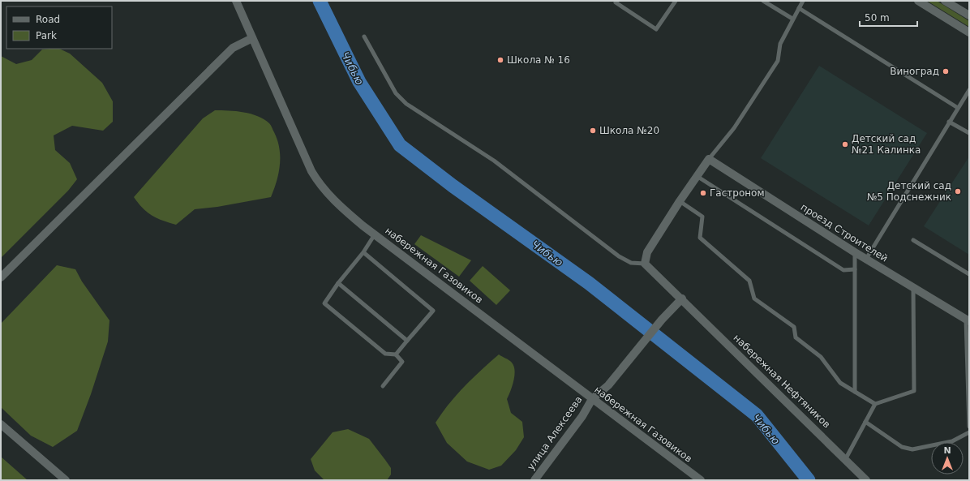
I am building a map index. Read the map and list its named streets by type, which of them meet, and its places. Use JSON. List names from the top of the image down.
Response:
{
  "streets": {
    "street": [
      "проезд Строителей",
      "набережная Газовиков",
      "набережная Нефтяников",
      "улица Алексеева"
    ]
  },
  "crossings": [
    ["набережная Газовиков", "улица Алексеева"]
  ],
  "water": ["Чибью"],
  "places": [
    "Школа № 16",
    "Виноград",
    "Школа №20",
    "Детский сад №21 Калинка",
    "Детский сад №5 Подснежник",
    "Гастроном"
  ],
  "legend": ["Road", "Park"],
  "scale_bar": "50 m",
  "north": "top"
}
